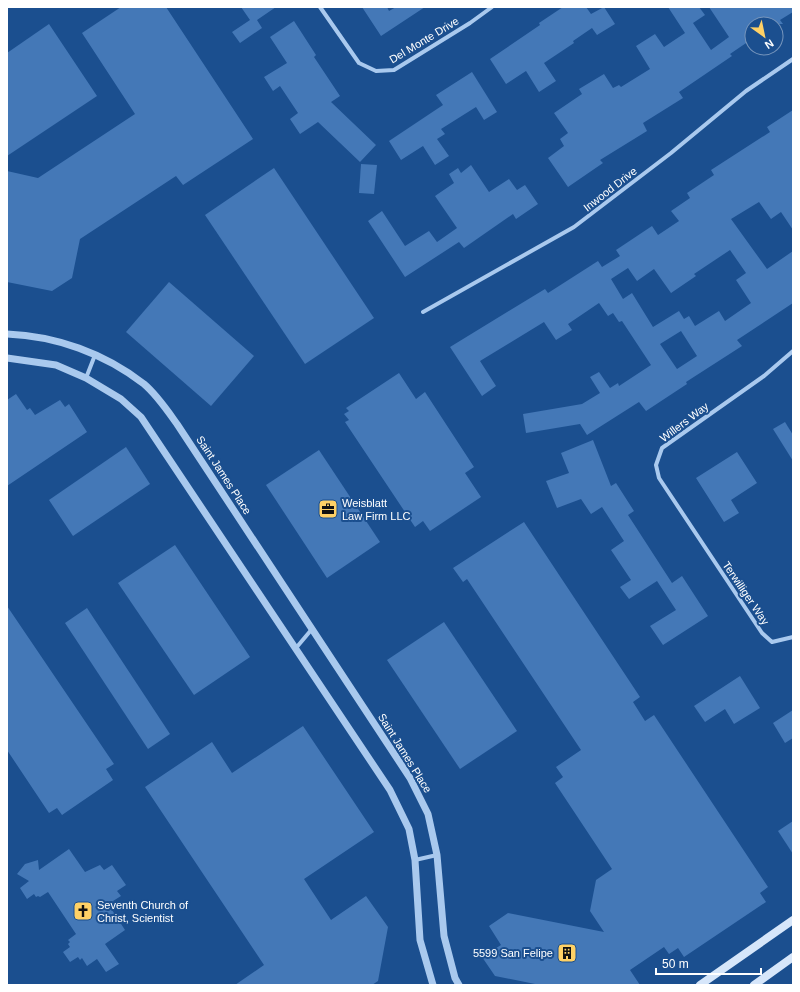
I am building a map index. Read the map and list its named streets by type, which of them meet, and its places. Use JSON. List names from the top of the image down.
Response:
{
  "streets": {
    "street": [
      "Del Monte Drive",
      "Inwood Drive",
      "Willers Way",
      "Saint James Place",
      "Terwilliger Way"
    ]
  },
  "crossings": [
    ["Willers Way", "Terwilliger Way"]
  ],
  "places": {
    "office": ["Weisblatt Law Firm LLC"],
    "church": ["Seventh Church of Christ, Scientist"],
    "building": ["5599 San Felipe"]
  },
  "scale_bar": "50 m",
  "north": "bottom right"
}
